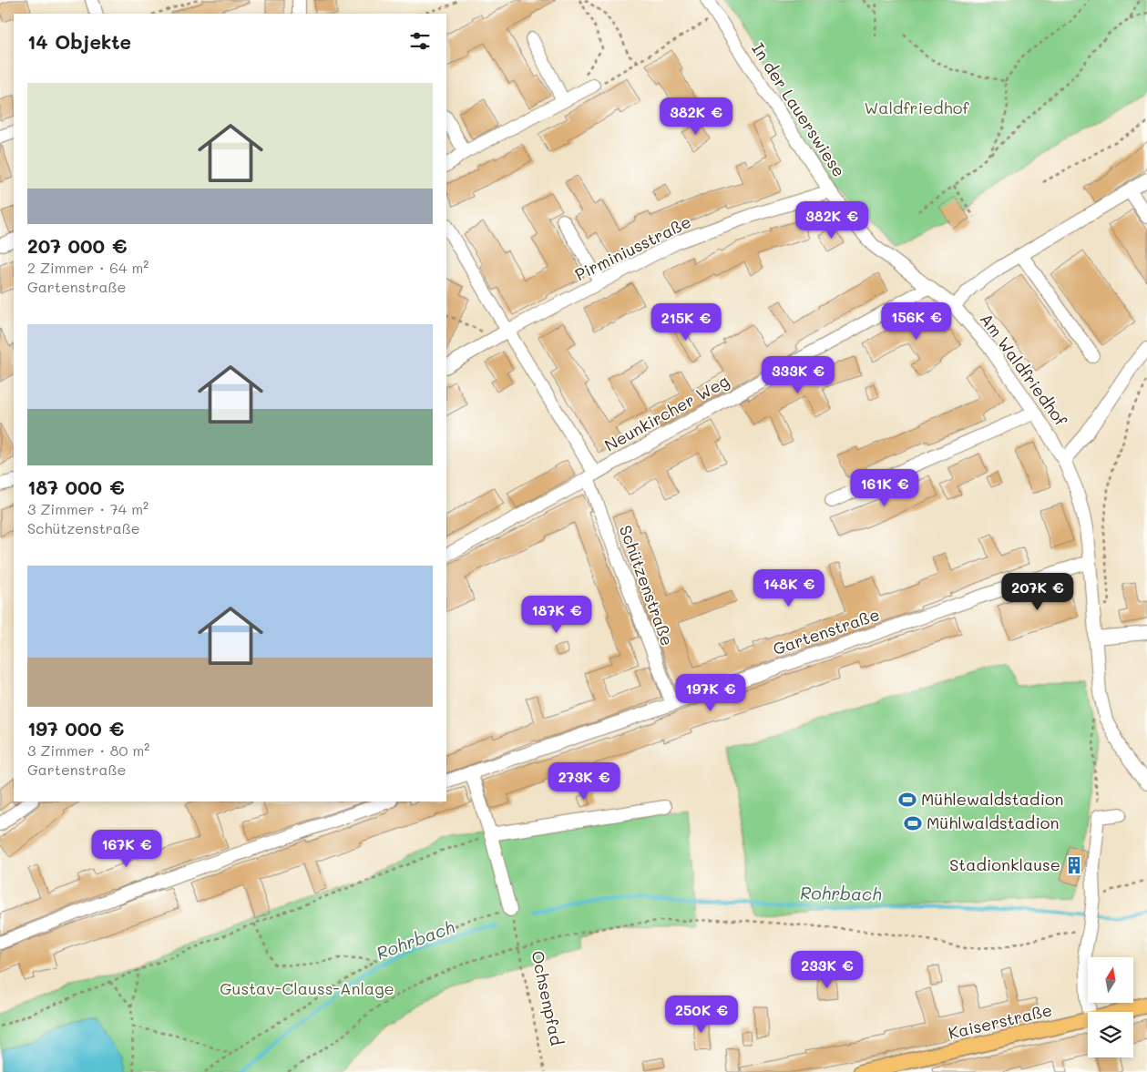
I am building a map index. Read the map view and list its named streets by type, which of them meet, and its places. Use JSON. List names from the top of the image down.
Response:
{
  "streets": {
    "main road": ["Kaiserstraße"],
    "street": [
      "In der Lauerswiese",
      "Pirminiusstraße",
      "Am Waldfriedhof",
      "Neunkircher Weg",
      "Schützenstraße",
      "Gartenstraße"
    ],
    "path": ["Ochsenpfad"]
  },
  "crossings": [
    ["In der Lauerswiese", "Pirminiusstraße"],
    ["In der Lauerswiese", "Am Waldfriedhof"],
    ["In der Lauerswiese", "Neunkircher Weg"],
    ["Pirminiusstraße", "Schützenstraße"],
    ["Am Waldfriedhof", "Neunkircher Weg"],
    ["Am Waldfriedhof", "Gartenstraße"],
    ["Neunkircher Weg", "Schützenstraße"],
    ["Schützenstraße", "Gartenstraße"]
  ],
  "water": ["Rohrbach"],
  "parks": ["Waldfriedhof", "Gustav-Clauss-Anlage"],
  "places": {
    "sports": ["Mühlewaldstadion", "Mühlwaldstadion"],
    "building": ["Stadionklause"]
  },
  "north": "top",
  "page": {
    "heading": "14 Objekte",
    "list": [
      {
        "name": "207 000 €",
        "note": "2 Zimmer · 64 m² · Gartenstraße"
      },
      {
        "name": "187 000 €",
        "note": "3 Zimmer · 74 m² · Schützenstraße"
      },
      {
        "name": "197 000 €",
        "note": "3 Zimmer · 80 m² · Gartenstraße"
      }
    ],
    "price": [
      "382K €",
      "382K €",
      "156K €",
      "215K €",
      "333K €",
      "161K €",
      "148K €",
      "207K €",
      "187K €",
      "197K €",
      "273K €",
      "167K €",
      "233K €",
      "250K €"
    ]
  }
}
